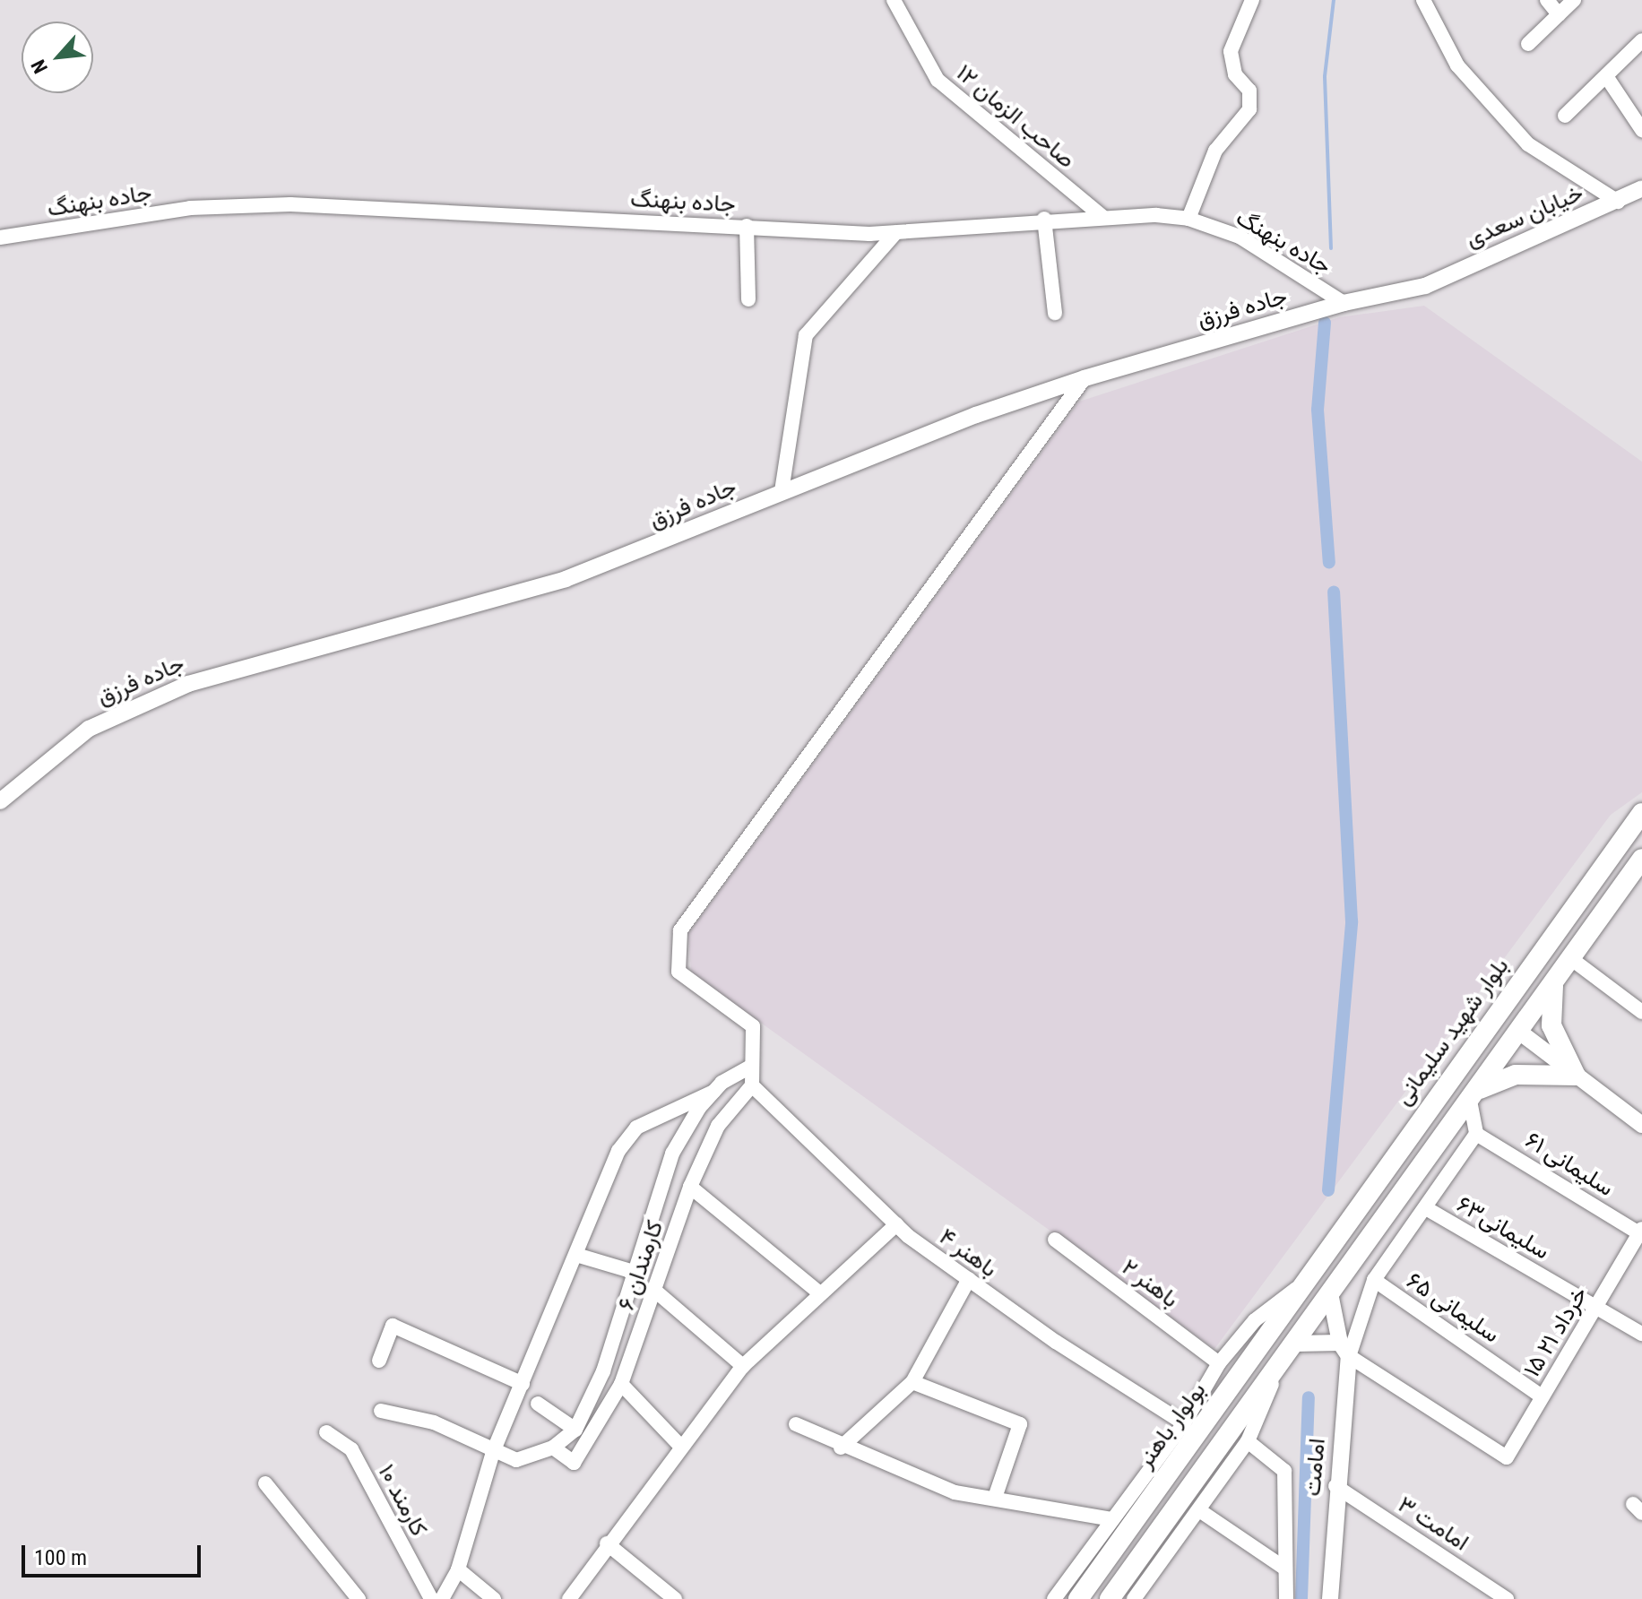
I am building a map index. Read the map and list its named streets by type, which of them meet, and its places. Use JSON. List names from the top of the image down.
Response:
{
  "streets": {
    "main road": ["بلوار شهید سلیمانی", "بولوار باهنر"],
    "street": [
      "صاحب الزمان ۱۲",
      "جاده بنهنگ",
      "خیابان سعدی",
      "جاده فرزق",
      "سلیمانی ۶۱",
      "سلیمانی۶۳",
      "باهنر ۴",
      "کارمندان ۶",
      "باهنر ۲",
      "سلیمانی ۶۵",
      "۱۵ خرداد ۲١",
      "امامت",
      "کارمند ۱۰",
      "امامت ۳"
    ]
  },
  "crossings": [
    ["صاحب الزمان ۱۲", "جاده بنهنگ"],
    ["جاده بنهنگ", "جاده فرزق"],
    ["خیابان سعدی", "جاده فرزق"],
    ["بلوار شهید سلیمانی", "بولوار باهنر"],
    ["سلیمانی ۶۱", "۱۵ خرداد ۲١"],
    ["سلیمانی۶۳", "۱۵ خرداد ۲١"],
    ["باهنر ۴", "کارمندان ۶"],
    ["سلیمانی ۶۵", "۱۵ خرداد ۲١"],
    ["۱۵ خرداد ۲١", "امامت"],
    ["امامت", "امامت ۳"]
  ],
  "scale_bar": "100 m",
  "north": "bottom left"
}
